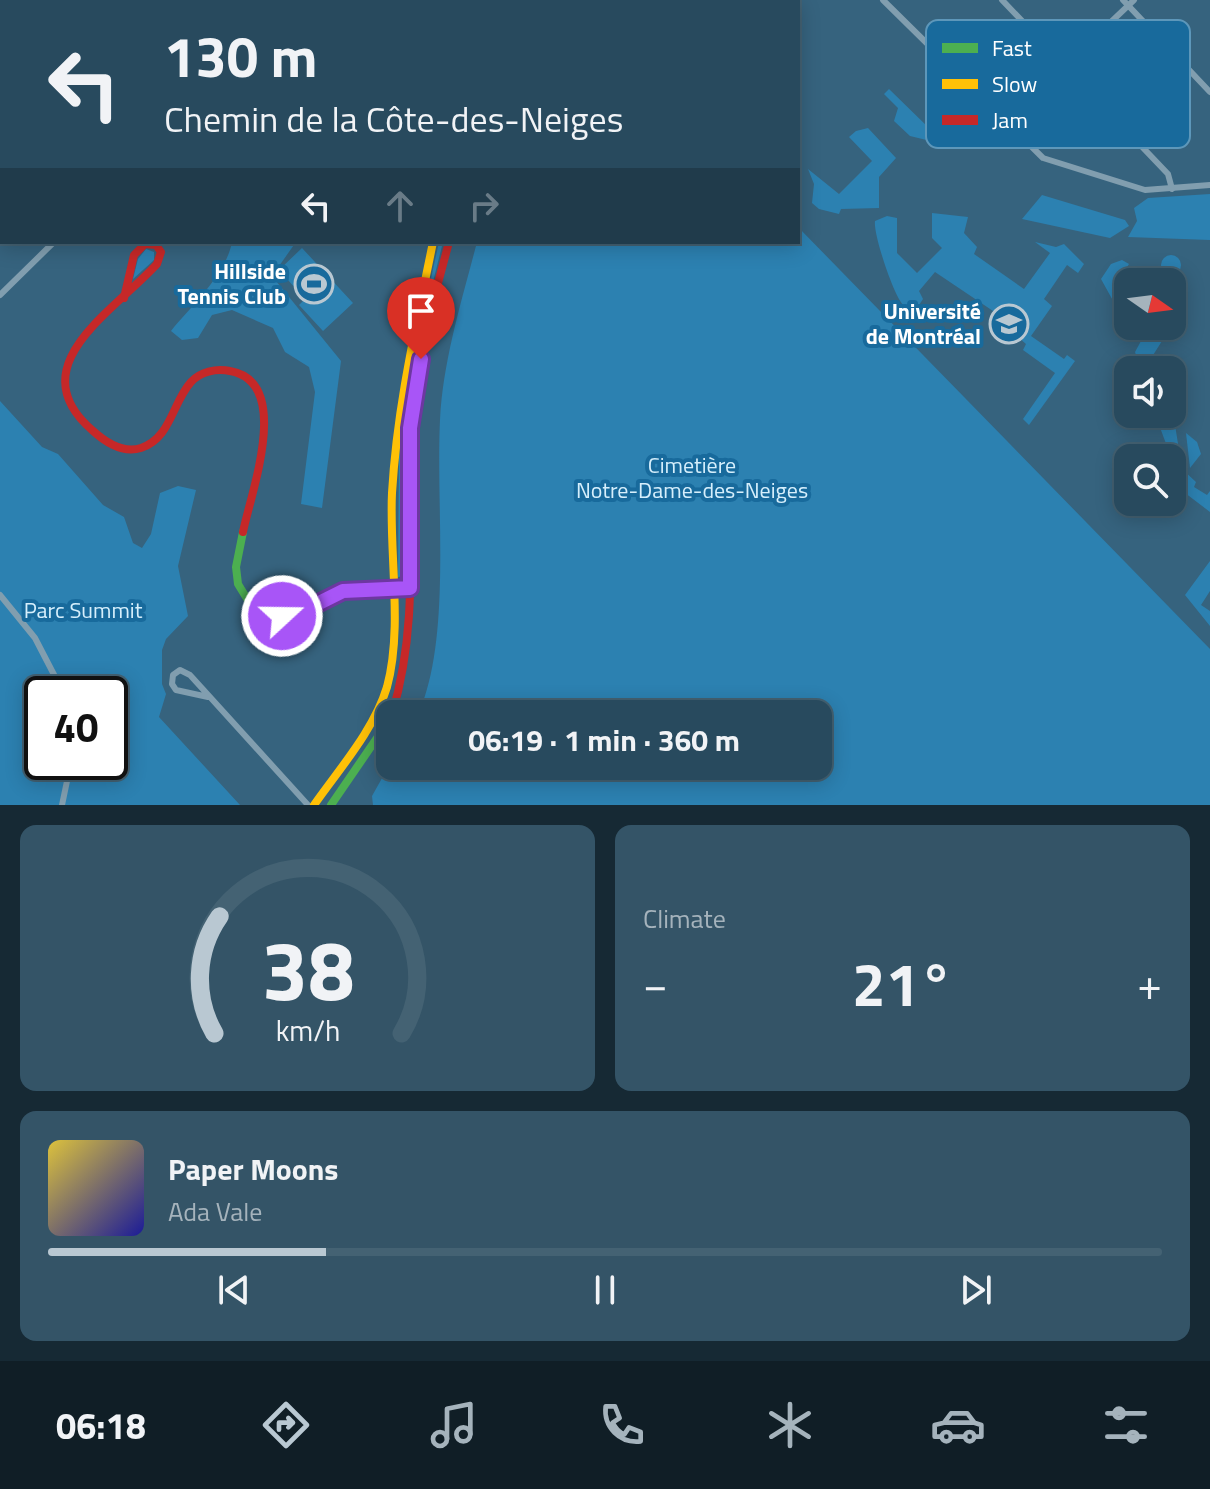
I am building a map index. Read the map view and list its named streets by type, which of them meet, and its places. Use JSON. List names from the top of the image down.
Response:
{
  "parks": ["Cimetière Notre-Dame-des-Neiges", "Parc Summit"],
  "places": {
    "sports": ["Hillside Tennis Club"],
    "school or university": ["Université de Montréal"]
  },
  "legend": ["Fast", "Slow", "Jam"],
  "north": "right",
  "page": {
    "turn": ["130 m", "Chemin de la Côte-des-Neiges"],
    "limit": "40",
    "trip": "06:19 · 1 min · 360 m",
    "tile": "Climate",
    "heat": ["−", "21°", "+"],
    "song": ["Paper Moons", "Ada Vale"],
    "tabs": "06:18",
    "gauge": ["38", "km/h"]
  }
}
